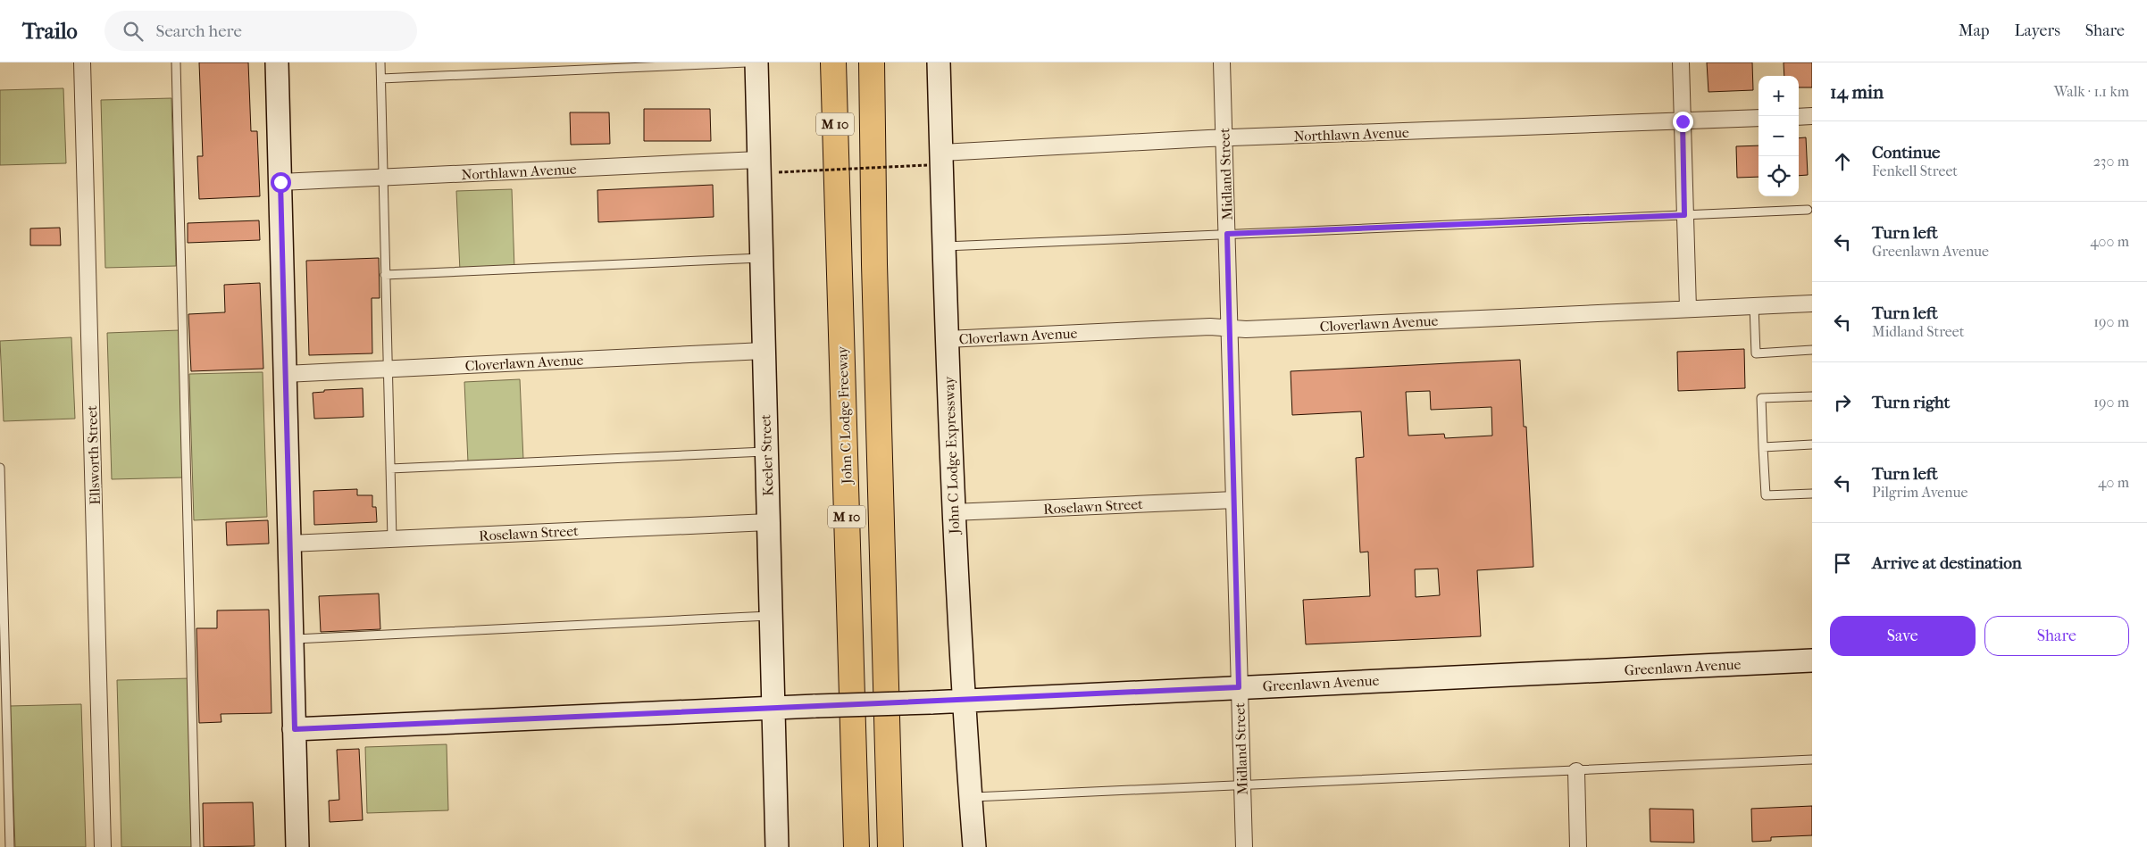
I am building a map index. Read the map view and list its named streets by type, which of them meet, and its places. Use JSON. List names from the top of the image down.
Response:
{
  "streets": {
    "highway": ["M 10", "John C Lodge Freeway"],
    "street": [
      "Northlawn Avenue",
      "Midland Street",
      "Cloverlawn Avenue",
      "Ellsworth Street",
      "Keeler Street",
      "John C Lodge Expressway",
      "Roselawn Street",
      "Greenlawn Avenue"
    ]
  },
  "crossings": [
    ["Northlawn Avenue", "Midland Street"],
    ["Northlawn Avenue", "Keeler Street"],
    ["Northlawn Avenue", "John C Lodge Expressway"],
    ["Midland Street", "Cloverlawn Avenue"],
    ["Midland Street", "Roselawn Street"],
    ["Midland Street", "Greenlawn Avenue"],
    ["Cloverlawn Avenue", "Keeler Street"],
    ["Cloverlawn Avenue", "John C Lodge Expressway"],
    ["Keeler Street", "Roselawn Street"],
    ["Keeler Street", "Greenlawn Avenue"],
    ["John C Lodge Expressway", "Roselawn Street"],
    ["John C Lodge Expressway", "Greenlawn Avenue"]
  ],
  "page": {
    "header": "Trailo",
    "search": "Search here",
    "nav": ["Map", "Layers", "Share"],
    "heading": ["14 min", "Walk · 1.1 km"],
    "map_buttons": ["+", "−"],
    "list": [
      ["Continue", "Fenkell Street", "230 m"],
      ["Turn left", "Greenlawn Avenue", "400 m"],
      ["Turn left", "Midland Street", "190 m"],
      ["Turn right", "190 m"],
      ["Turn left", "Pilgrim Avenue", "40 m"],
      "Arrive at destination"
    ],
    "buttons": ["Save", "Share"]
  }
}
